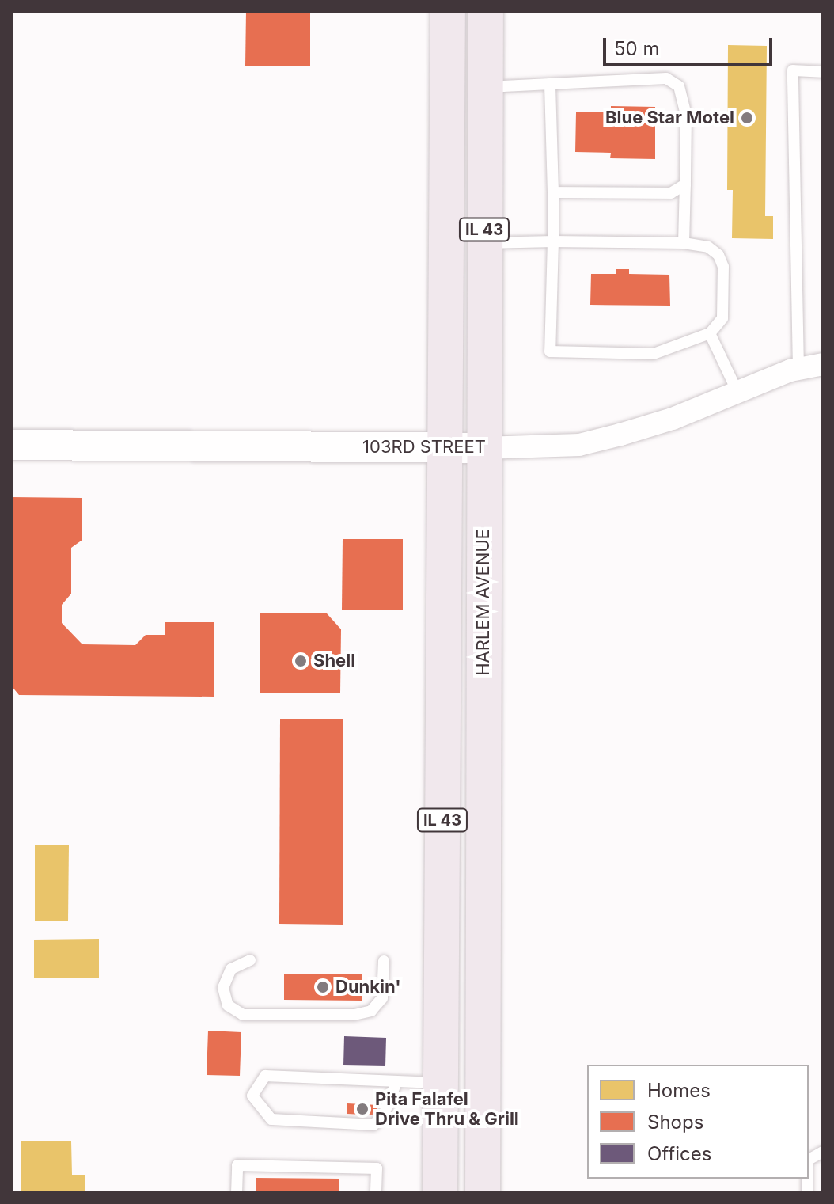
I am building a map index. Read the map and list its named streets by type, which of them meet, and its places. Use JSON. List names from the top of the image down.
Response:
{
  "streets": {
    "main road": ["IL 43", "HARLEM AVENUE"],
    "street": ["103RD STREET"]
  },
  "crossings": [
    ["IL 43", "103RD STREET"],
    ["103RD STREET", "HARLEM AVENUE"]
  ],
  "places": [
    "Blue Star Motel",
    "Shell",
    "Dunkin'",
    "Pita Falafel Drive Thru & Grill"
  ],
  "legend": ["Homes", "Shops", "Offices"],
  "scale_bar": "50 m"
}
